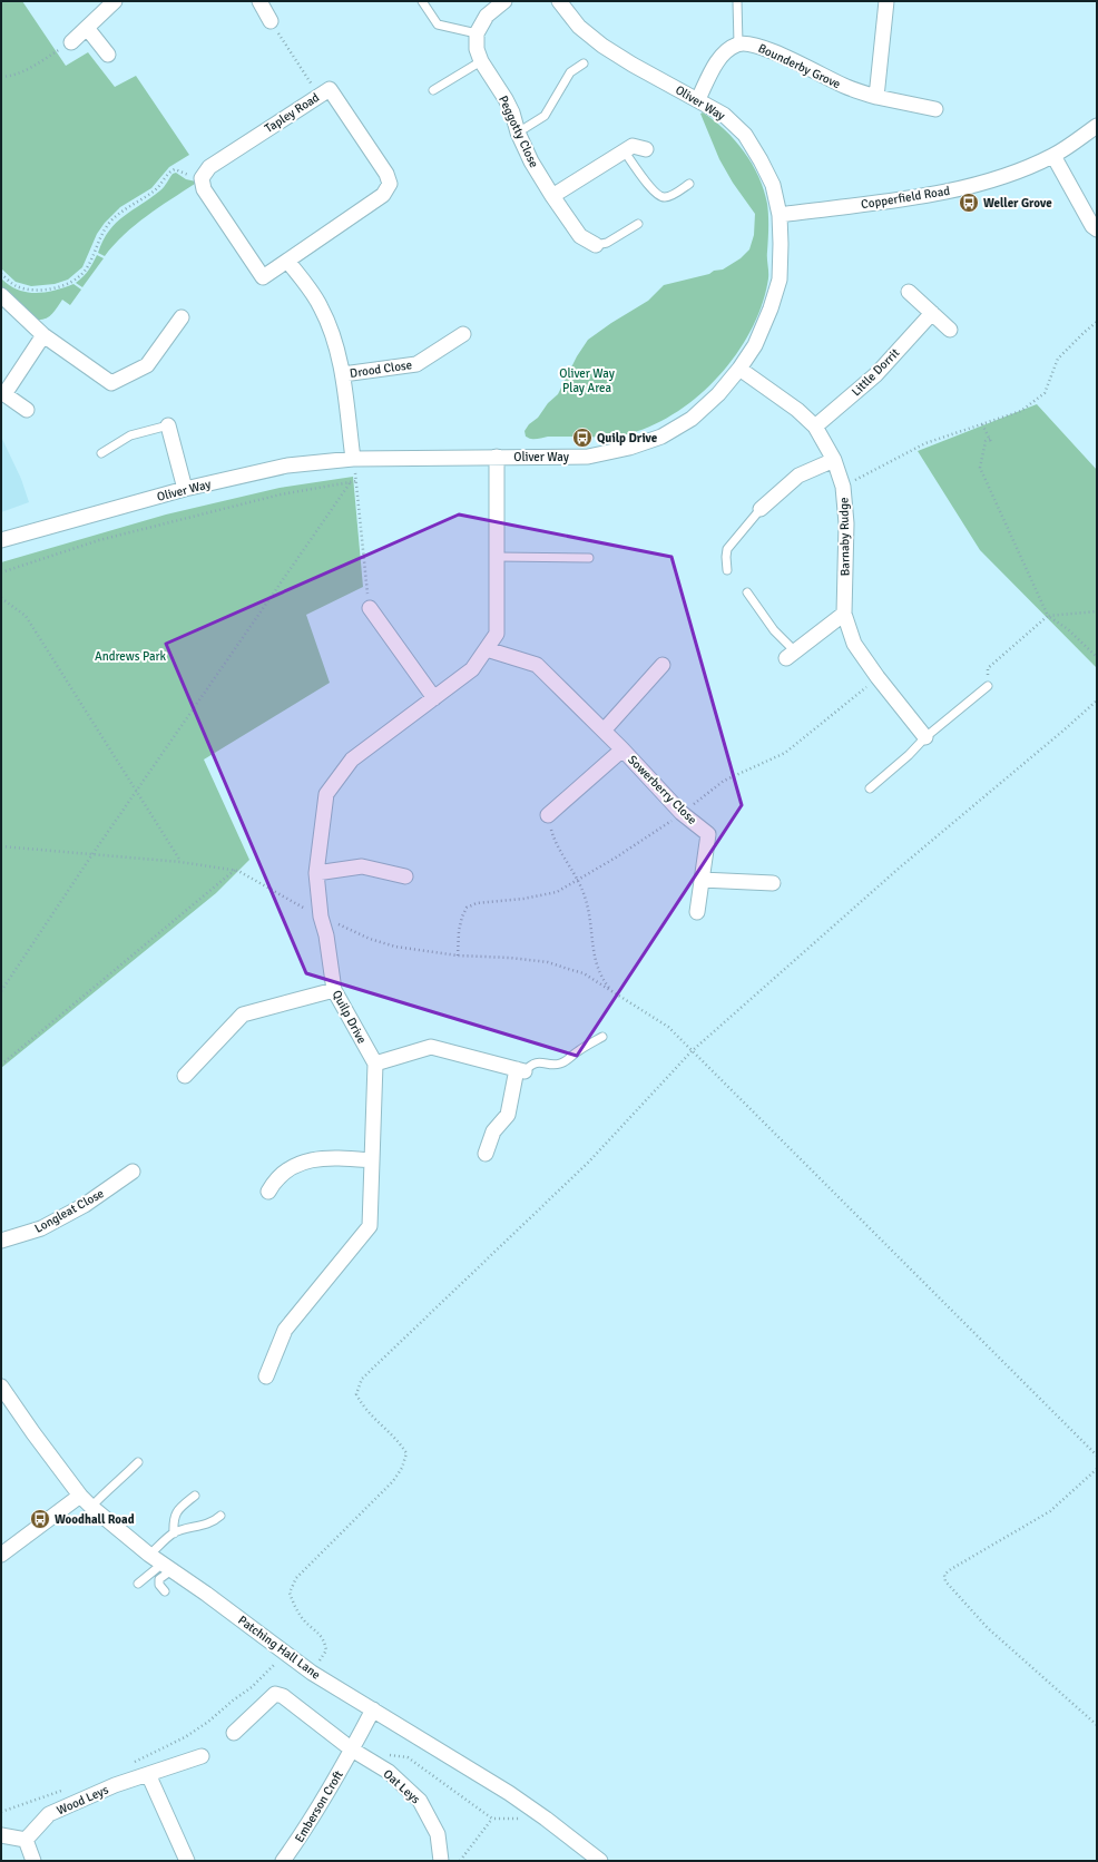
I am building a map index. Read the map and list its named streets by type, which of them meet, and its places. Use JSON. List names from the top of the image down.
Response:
{
  "streets": {
    "street": [
      "Bounderby Grove",
      "Oliver Way",
      "Tapley Road",
      "Peggotty Close",
      "Copperfield Road",
      "Drood Close",
      "Little Dorrit",
      "Barnaby Rudge",
      "Sowerberry Close",
      "Quilp Drive",
      "Longleat Close",
      "Patching Hall Lane",
      "Oat Leys",
      "Wood Leys",
      "Emberson Croft"
    ]
  },
  "crossings": [
    ["Oliver Way", "Copperfield Road"],
    ["Oliver Way", "Barnaby Rudge"],
    ["Oliver Way", "Quilp Drive"],
    ["Little Dorrit", "Barnaby Rudge"],
    ["Sowerberry Close", "Quilp Drive"],
    ["Patching Hall Lane", "Emberson Croft"],
    ["Oat Leys", "Emberson Croft"]
  ],
  "parks": ["Oliver Way Play Area", "Andrews Park"],
  "places": {
    "bus stop": ["Weller Grove", "Quilp Drive", "Woodhall Road"]
  }
}
